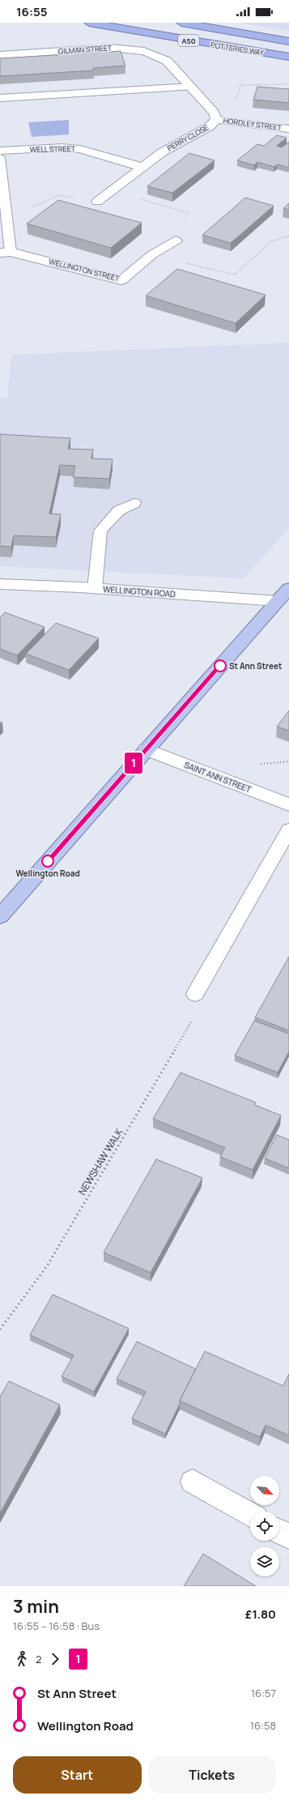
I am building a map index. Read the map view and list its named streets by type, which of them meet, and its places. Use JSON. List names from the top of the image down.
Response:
{
  "streets": {
    "highway": ["A50", "POTTERIES WAY"],
    "street": [
      "GILMAN STREET",
      "HORDLEY STREET",
      "PERRY CLOSE",
      "WELL STREET",
      "WELLINGTON STREET",
      "WELLINGTON ROAD",
      "SAINT ANN STREET"
    ],
    "path": ["NEWSHAW WALK"]
  },
  "crossings": [
    ["GILMAN STREET", "PERRY CLOSE"],
    ["HORDLEY STREET", "PERRY CLOSE"],
    ["PERRY CLOSE", "WELL STREET"]
  ],
  "places": ["St Ann Street", "Wellington Road"],
  "lines": ["bus line 1"],
  "north": "bottom right",
  "page": {
    "status": "16:55",
    "on_map": "1",
    "heading": ["3 min", "16:55 – 16:58 · Bus", "£1.80"],
    "legs": ["2", "1"],
    "list": [
      {
        "name": "St Ann Street",
        "value": "16:57"
      },
      {
        "name": "Wellington Road",
        "value": "16:58"
      }
    ],
    "buttons": ["Start", "Tickets"]
  }
}
